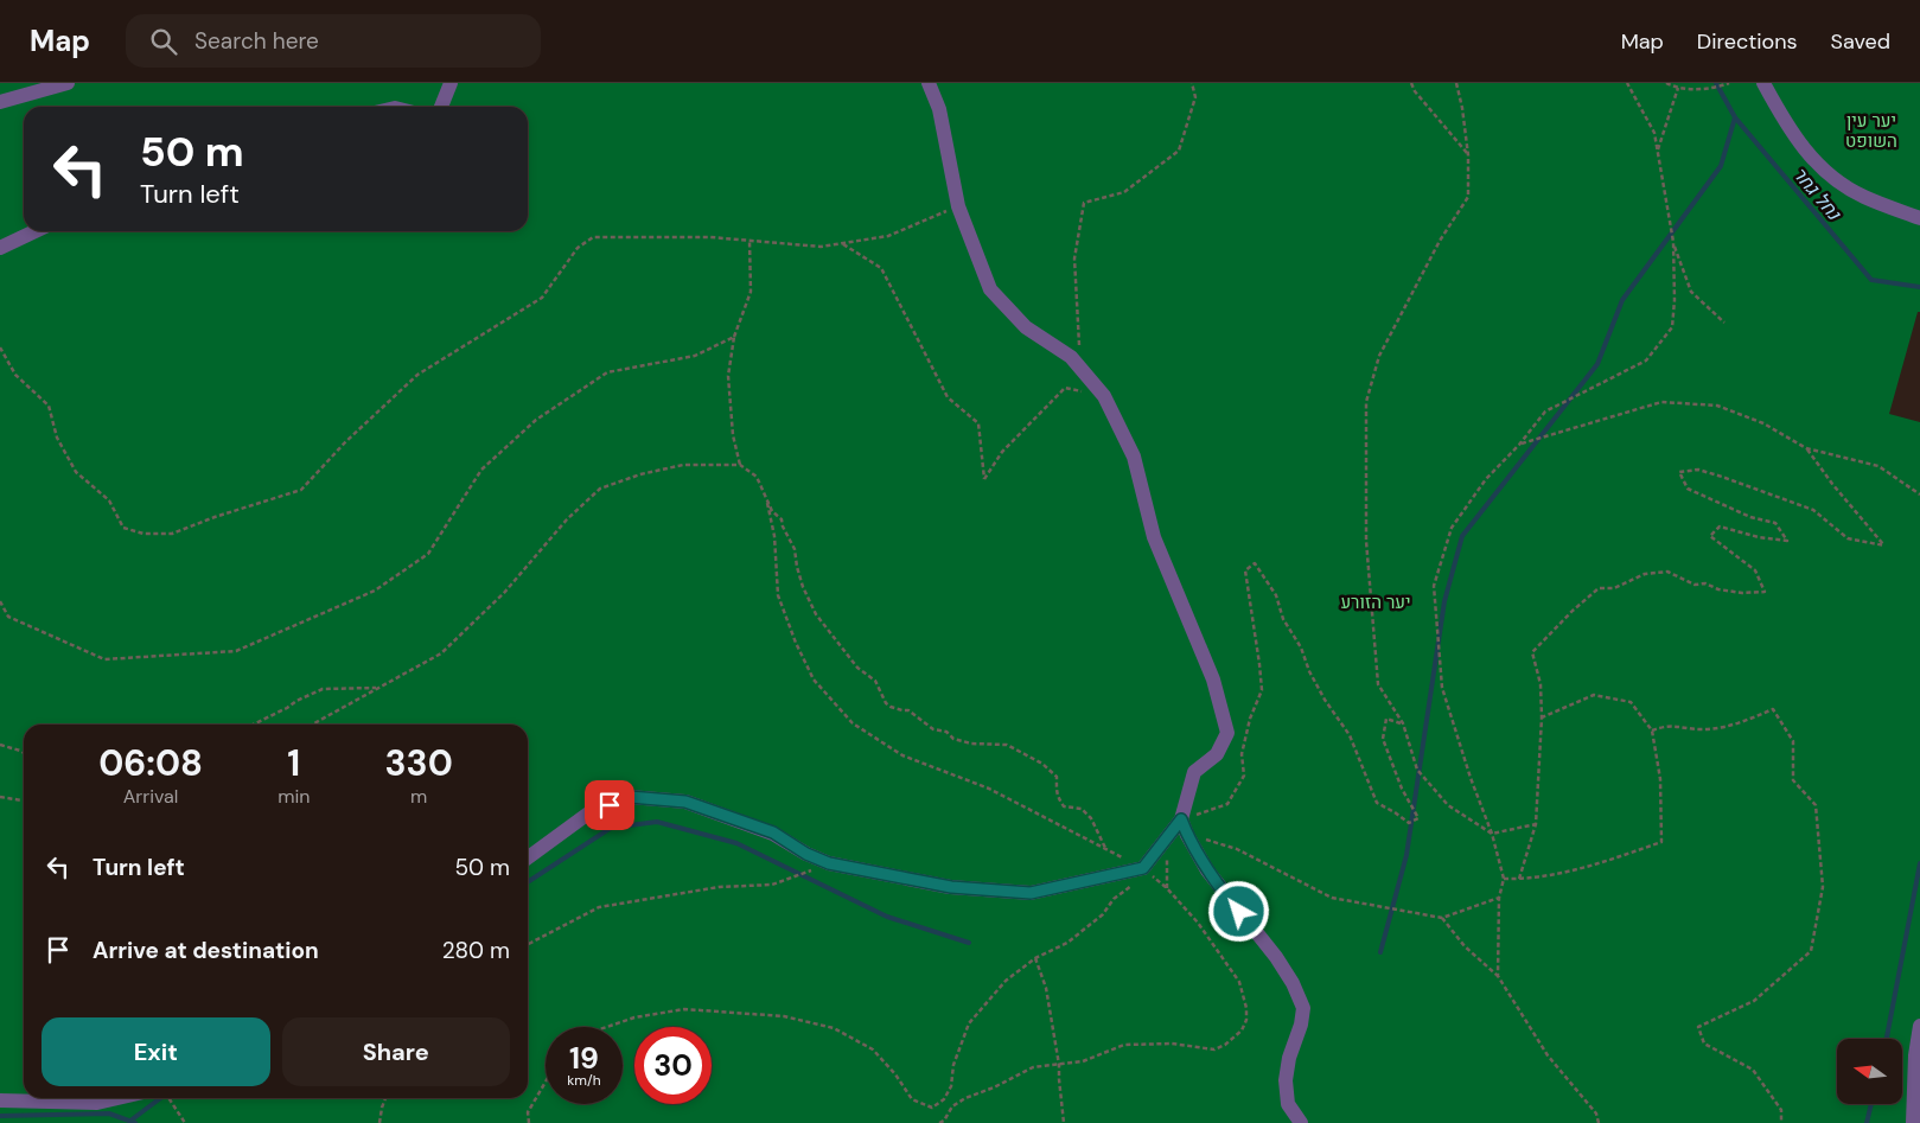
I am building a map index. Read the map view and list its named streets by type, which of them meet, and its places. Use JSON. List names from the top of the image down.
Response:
{
  "water": ["נחל גחר"],
  "parks": ["יער עין השופט", "יער הזורע"],
  "north": "left",
  "page": {
    "header": "Map",
    "search": "Search here",
    "nav": ["Map", "Directions", "Saved"],
    "turn": ["50 m", "Turn left"],
    "eta": [
      "06:08",
      "Arrival",
      "1",
      "min",
      "330",
      "m"
    ],
    "list": [
      {
        "name": "Turn left",
        "value": "50 m"
      },
      {
        "name": "Arrive at destination",
        "value": "280 m"
      }
    ],
    "buttons": ["Exit", "Share"],
    "speed": "19 km/h",
    "limit": "30"
  }
}
